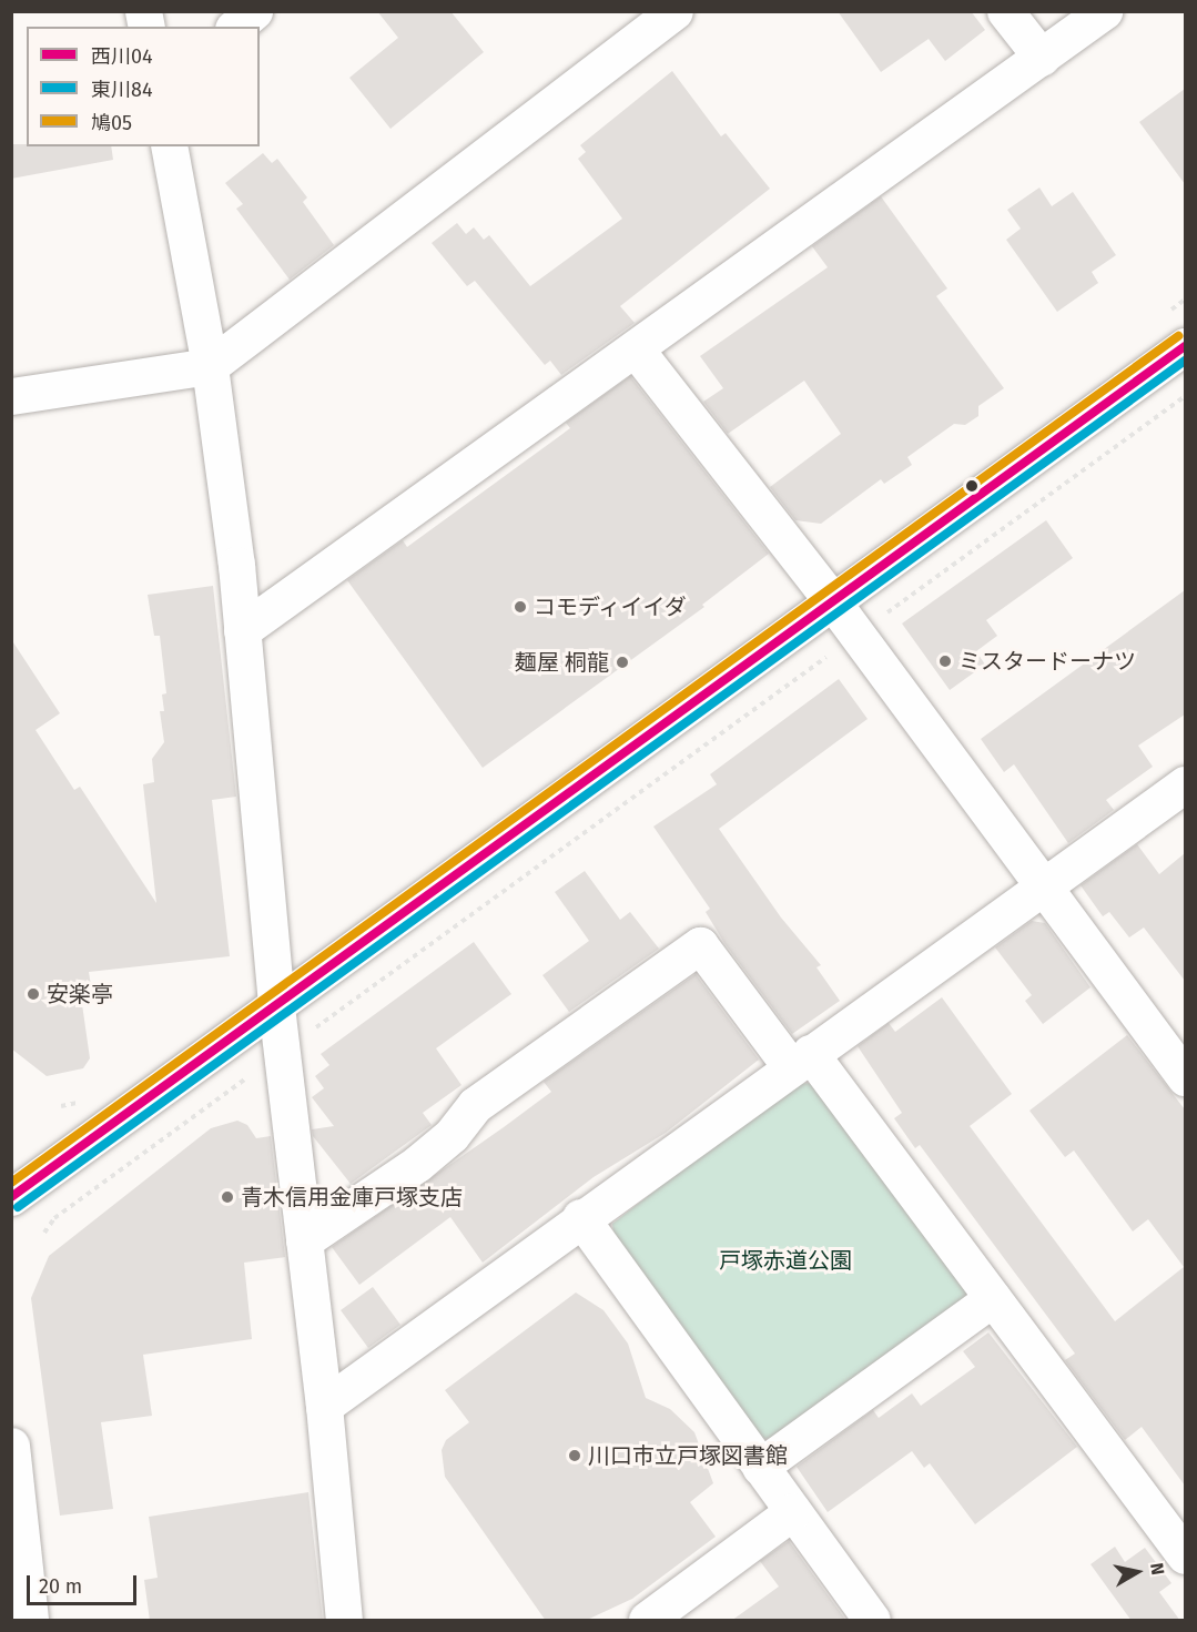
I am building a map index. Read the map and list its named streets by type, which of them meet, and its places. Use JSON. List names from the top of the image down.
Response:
{
  "parks": ["戸塚赤道公園"],
  "places": [
    "コモディイイダ",
    "ミスタードーナツ",
    "麺屋 桐龍",
    "安楽亭",
    "青木信用金庫戸塚支店",
    "川口市立戸塚図書館"
  ],
  "lines": ["transit line 鳩05", "transit line 西川04", "transit line 東川84"],
  "legend": ["西川04", "東川84", "鳩05"],
  "scale_bar": "20 m",
  "north": "right"
}
